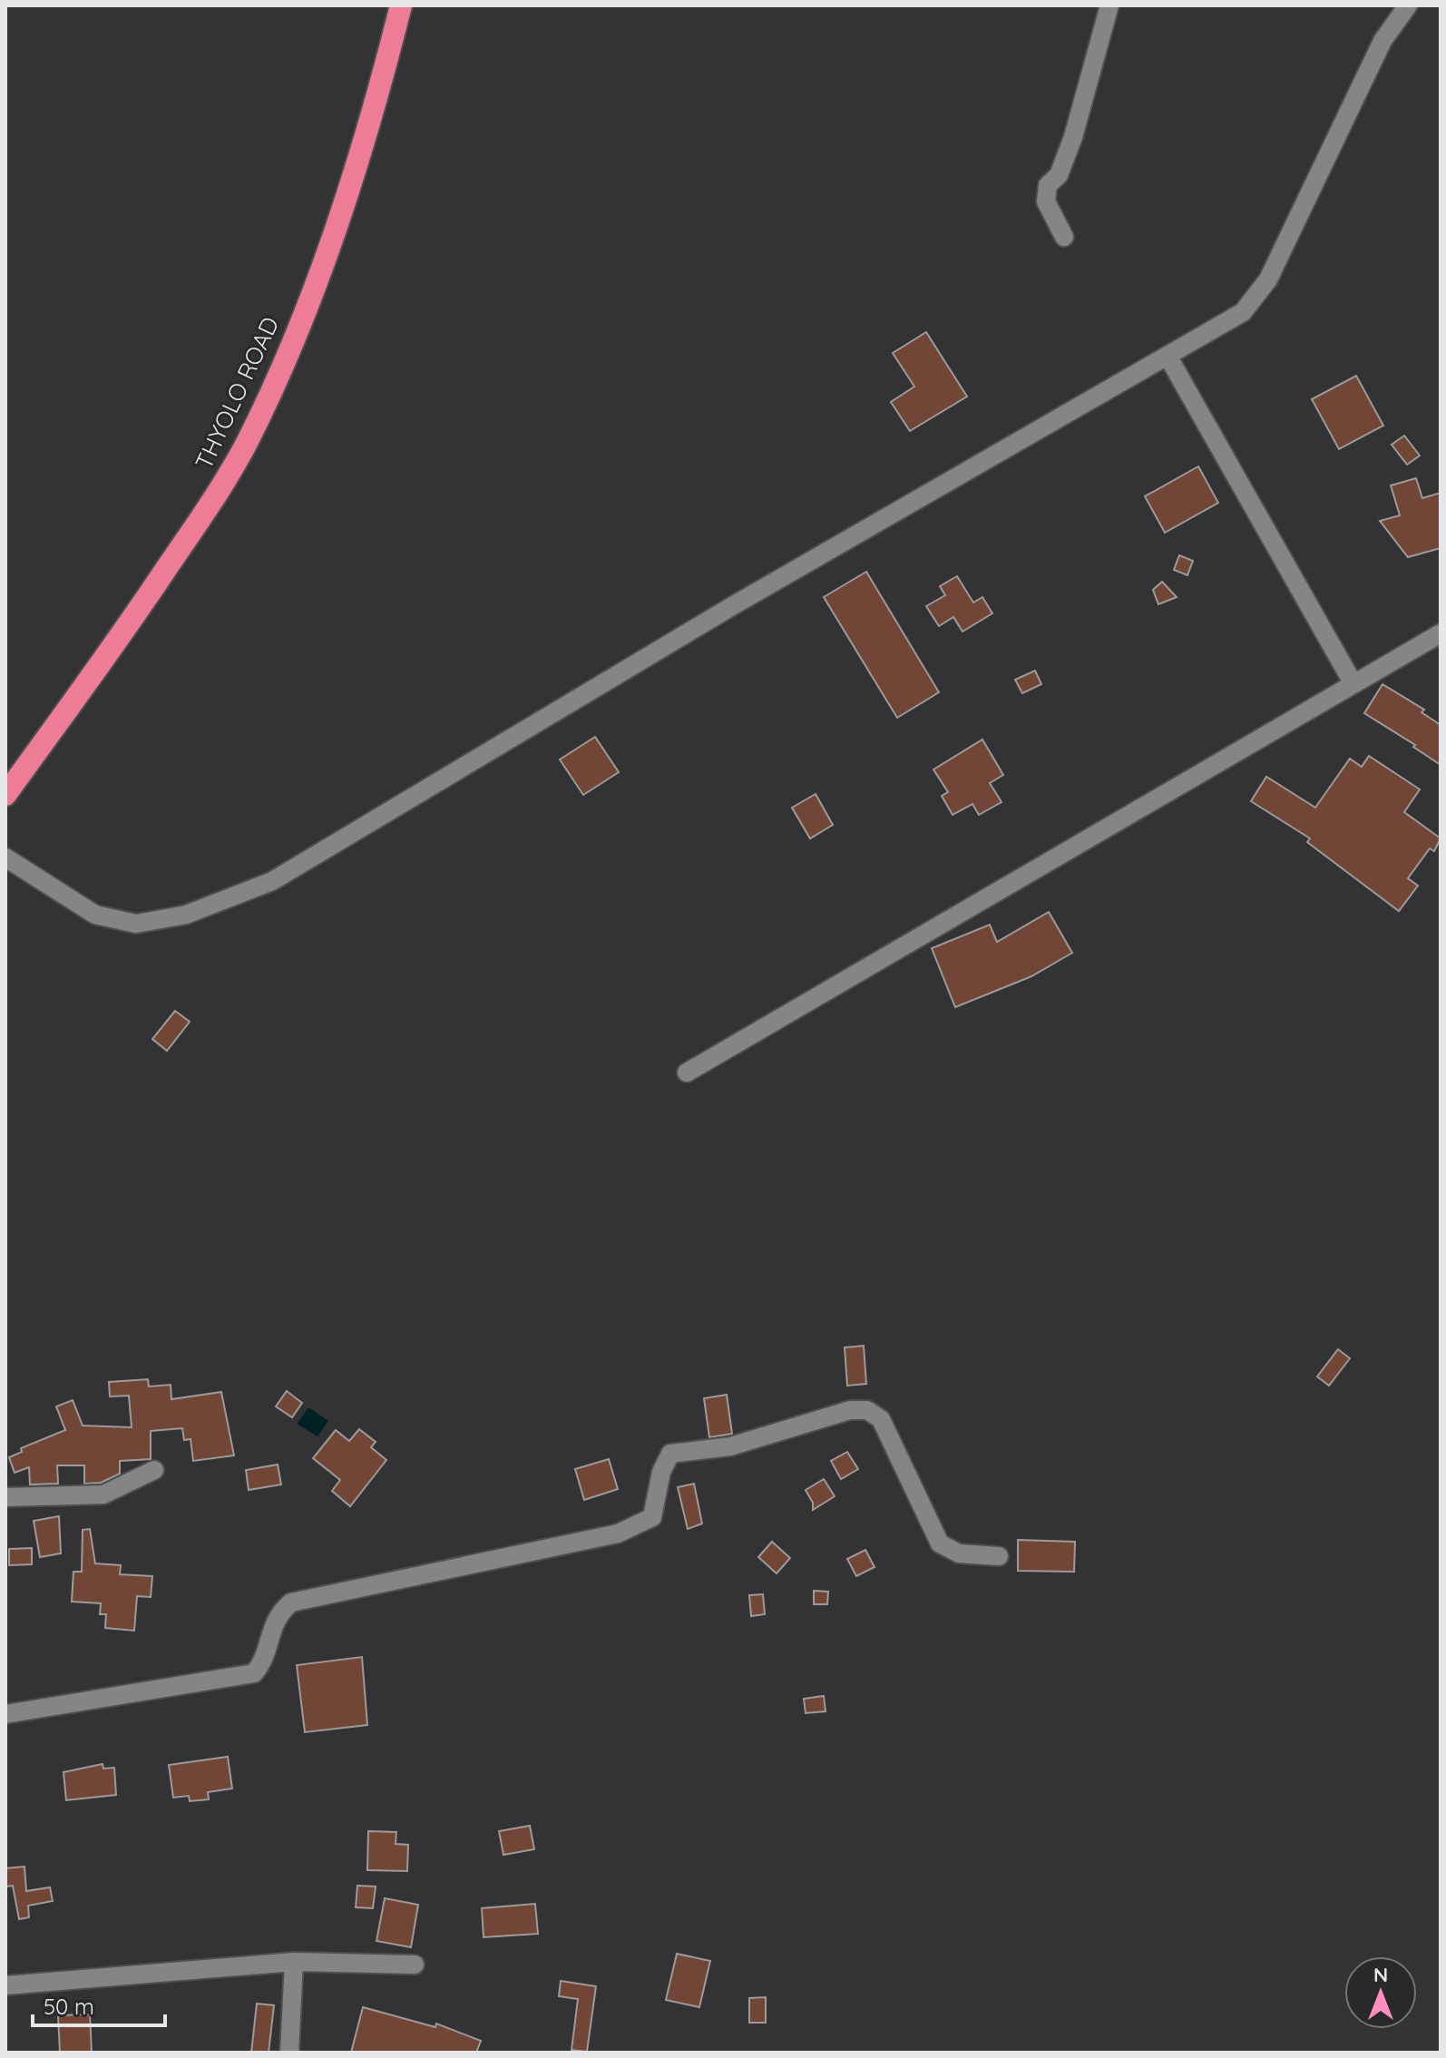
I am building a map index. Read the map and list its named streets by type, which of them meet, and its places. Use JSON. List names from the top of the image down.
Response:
{
  "streets": {
    "highway": ["THYOLO ROAD"]
  },
  "scale_bar": "50 m",
  "north": "top"
}
